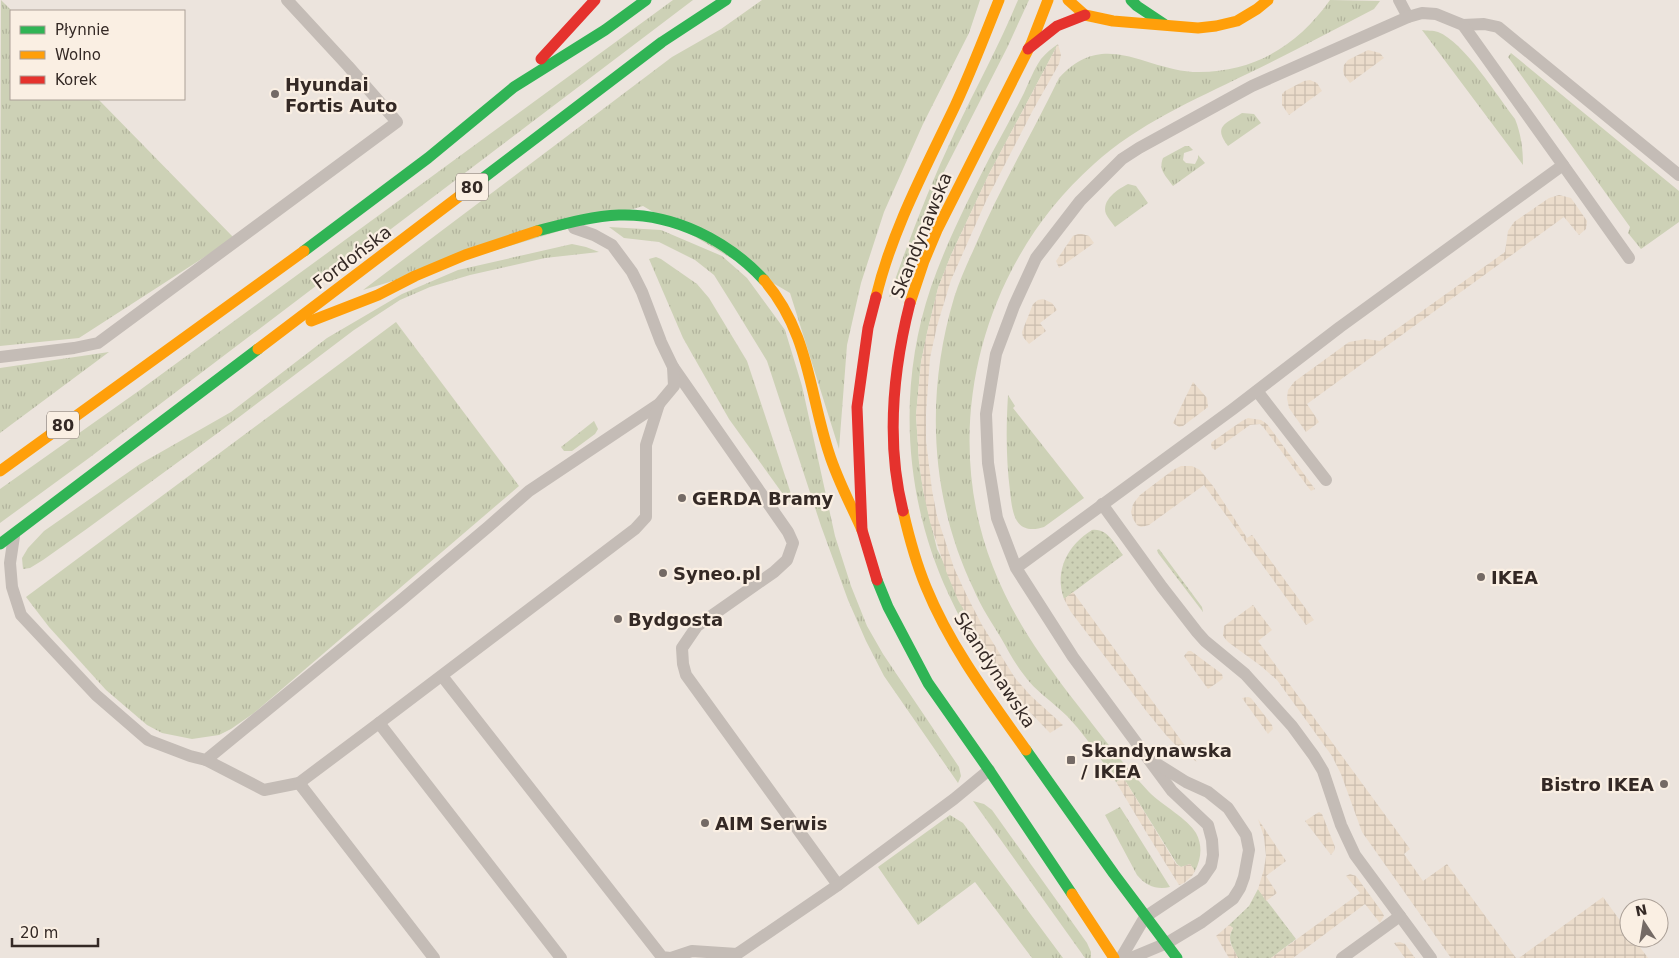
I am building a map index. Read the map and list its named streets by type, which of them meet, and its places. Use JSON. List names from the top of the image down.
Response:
{
  "streets": {
    "main road": ["80", "Skandynawska", "Fordońska"]
  },
  "places": {
    "other": [
      "Hyundai Fortis Auto",
      "GERDA Bramy",
      "Syneo.pl",
      "IKEA",
      "Bydgosta",
      "Bistro IKEA",
      "AIM Serwis"
    ],
    "transit": ["Skandynawska / IKEA"]
  },
  "legend": ["Płynnie", "Wolno", "Korek"],
  "scale_bar": "20 m",
  "north": "top"
}
